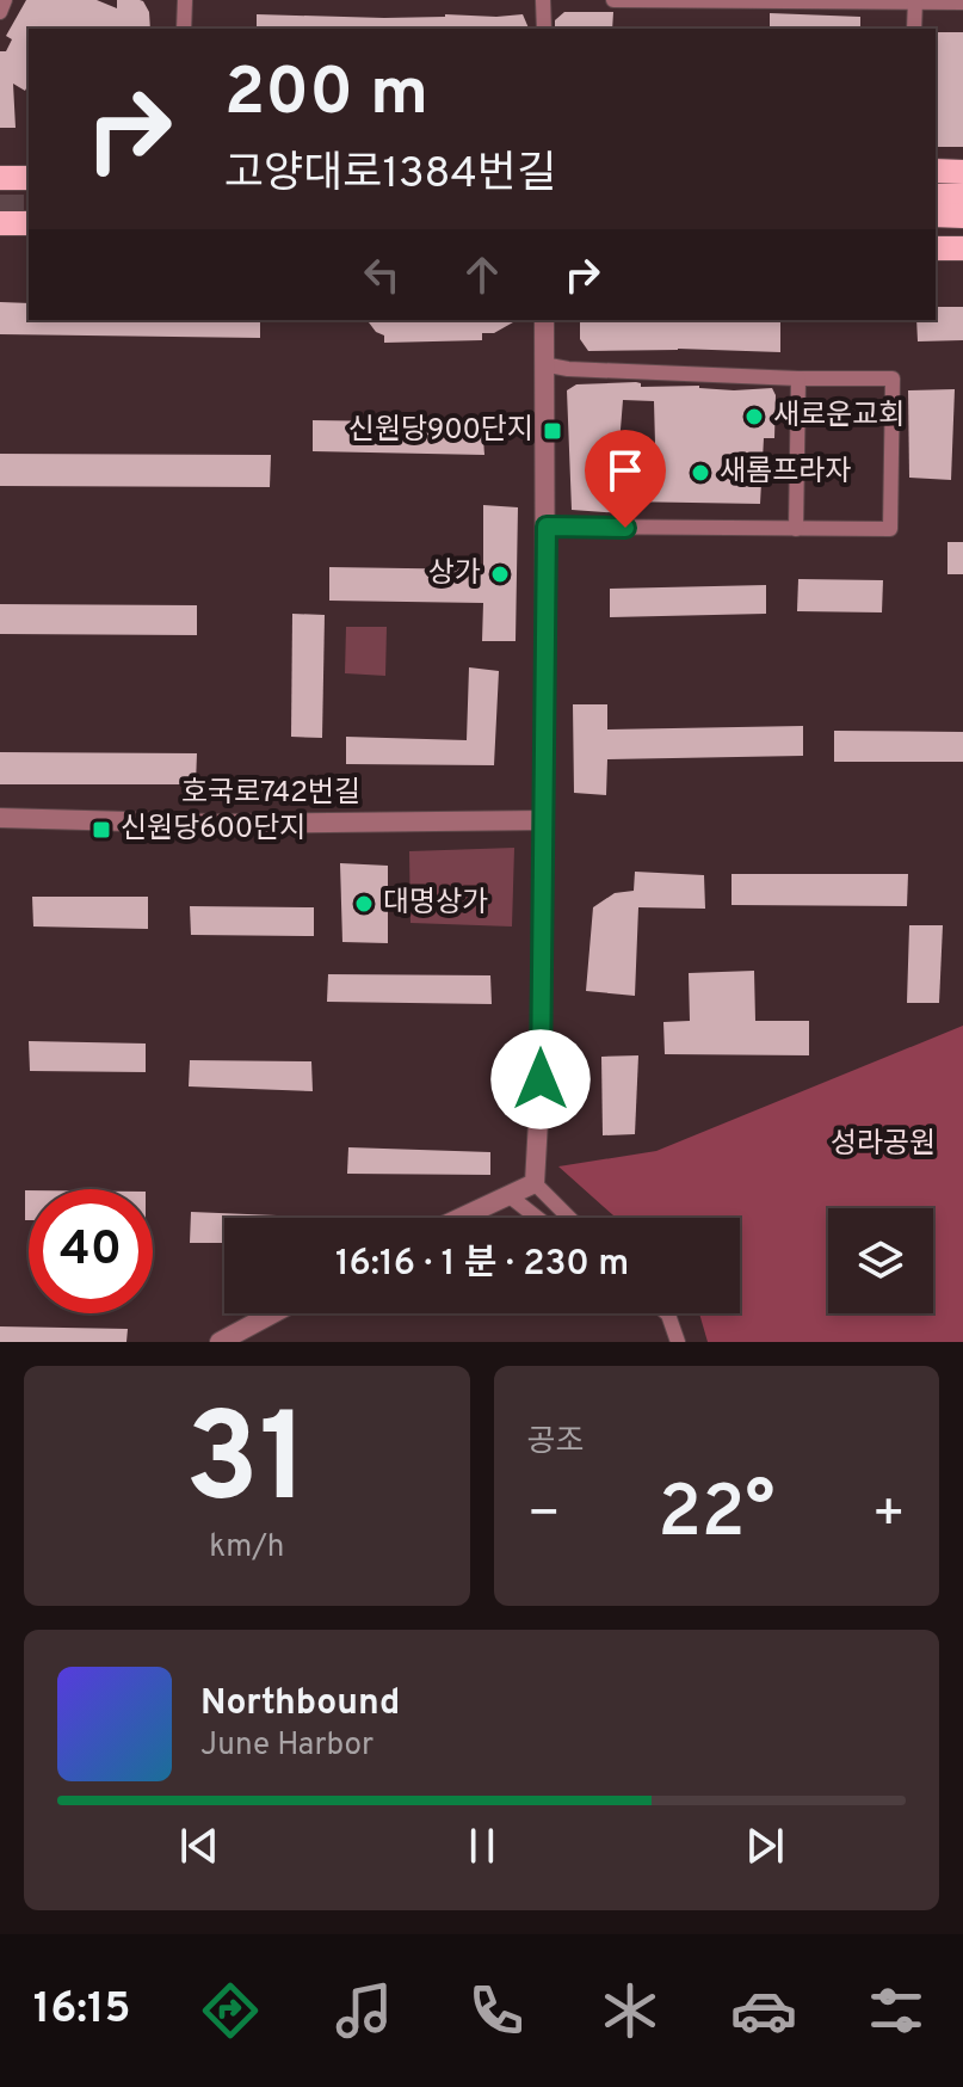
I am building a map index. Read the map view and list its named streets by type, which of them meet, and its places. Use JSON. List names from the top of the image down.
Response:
{
  "streets": {
    "street": ["호국로742번길"]
  },
  "parks": ["성라공원"],
  "places": {
    "other": [
      "새로운교회",
      "새롬프라자",
      "상가",
      "대명상가"
    ],
    "transit": ["신원당900단지", "신원당600단지"]
  },
  "page": {
    "turn": ["200 m", "고양대로1384번길"],
    "limit": "40",
    "trip": "16:16 · 1 분 · 230 m",
    "tile": [
      ["31", "km/h"],
      "공조"
    ],
    "heat": ["−", "22°", "+"],
    "song": ["Northbound", "June Harbor"],
    "tabs": "16:15"
  }
}
